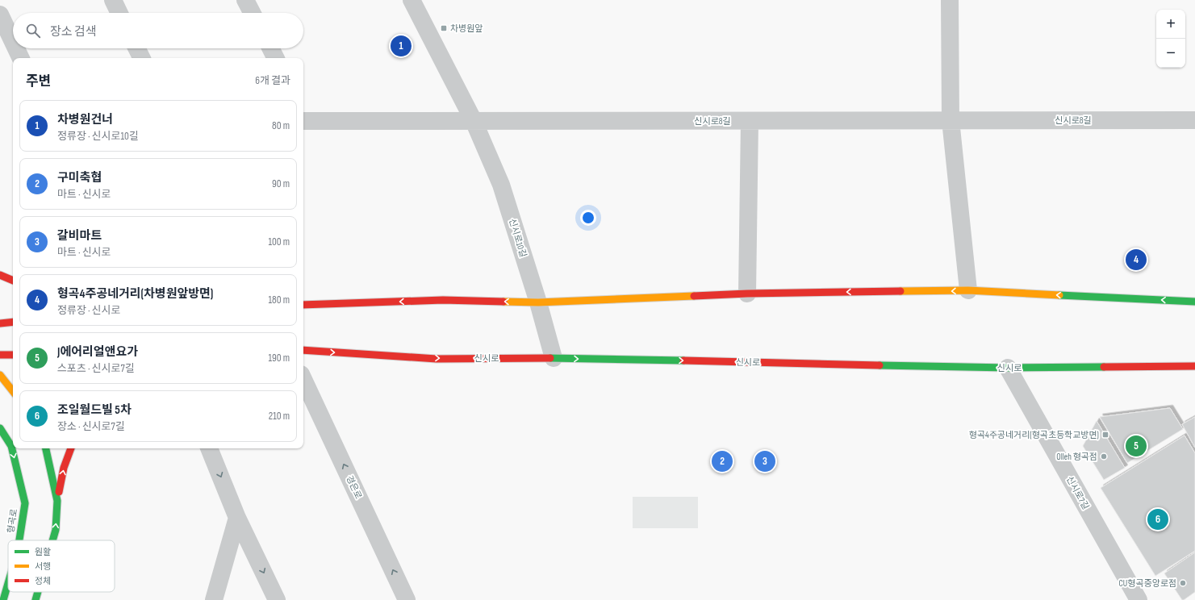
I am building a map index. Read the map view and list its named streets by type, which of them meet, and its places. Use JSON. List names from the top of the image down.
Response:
{
  "streets": {
    "street": [
      "신시로8길",
      "신시로10길",
      "신시로",
      "경은로",
      "신시로7길",
      "형곡로"
    ]
  },
  "crossings": [
    ["신시로8길", "신시로10길"],
    ["신시로10길", "신시로"],
    ["신시로", "신시로7길"]
  ],
  "places": {
    "transit": ["차병원앞", "형곡4주공네거리(형곡초등학교방면)"],
    "other": ["Olleh 형곡점", "CU형곡중앙로점"]
  },
  "legend": ["원활", "서행", "정체"],
  "page": {
    "map_buttons": ["+", "−"],
    "search": "장소 검색",
    "pins": [
      "1",
      "4",
      "5",
      "2",
      "3",
      "6"
    ],
    "heading": ["주변", "6개 결과"],
    "list": [
      {
        "mark": "1",
        "name": "차병원건너",
        "note": "정류장 · 신시로10길",
        "value": "80 m"
      },
      {
        "mark": "2",
        "name": "구미축협",
        "note": "마트 · 신시로",
        "value": "90 m"
      },
      {
        "mark": "3",
        "name": "갈비마트",
        "note": "마트 · 신시로",
        "value": "100 m"
      },
      {
        "mark": "4",
        "name": "형곡4주공네거리(차병원앞방면)",
        "note": "정류장 · 신시로",
        "value": "180 m"
      },
      {
        "mark": "5",
        "name": "J에어리얼앤요가",
        "note": "스포츠 · 신시로7길",
        "value": "190 m"
      },
      {
        "mark": "6",
        "name": "조일월드빌 5차",
        "note": "장소 · 신시로7길",
        "value": "210 m"
      }
    ]
  }
}
